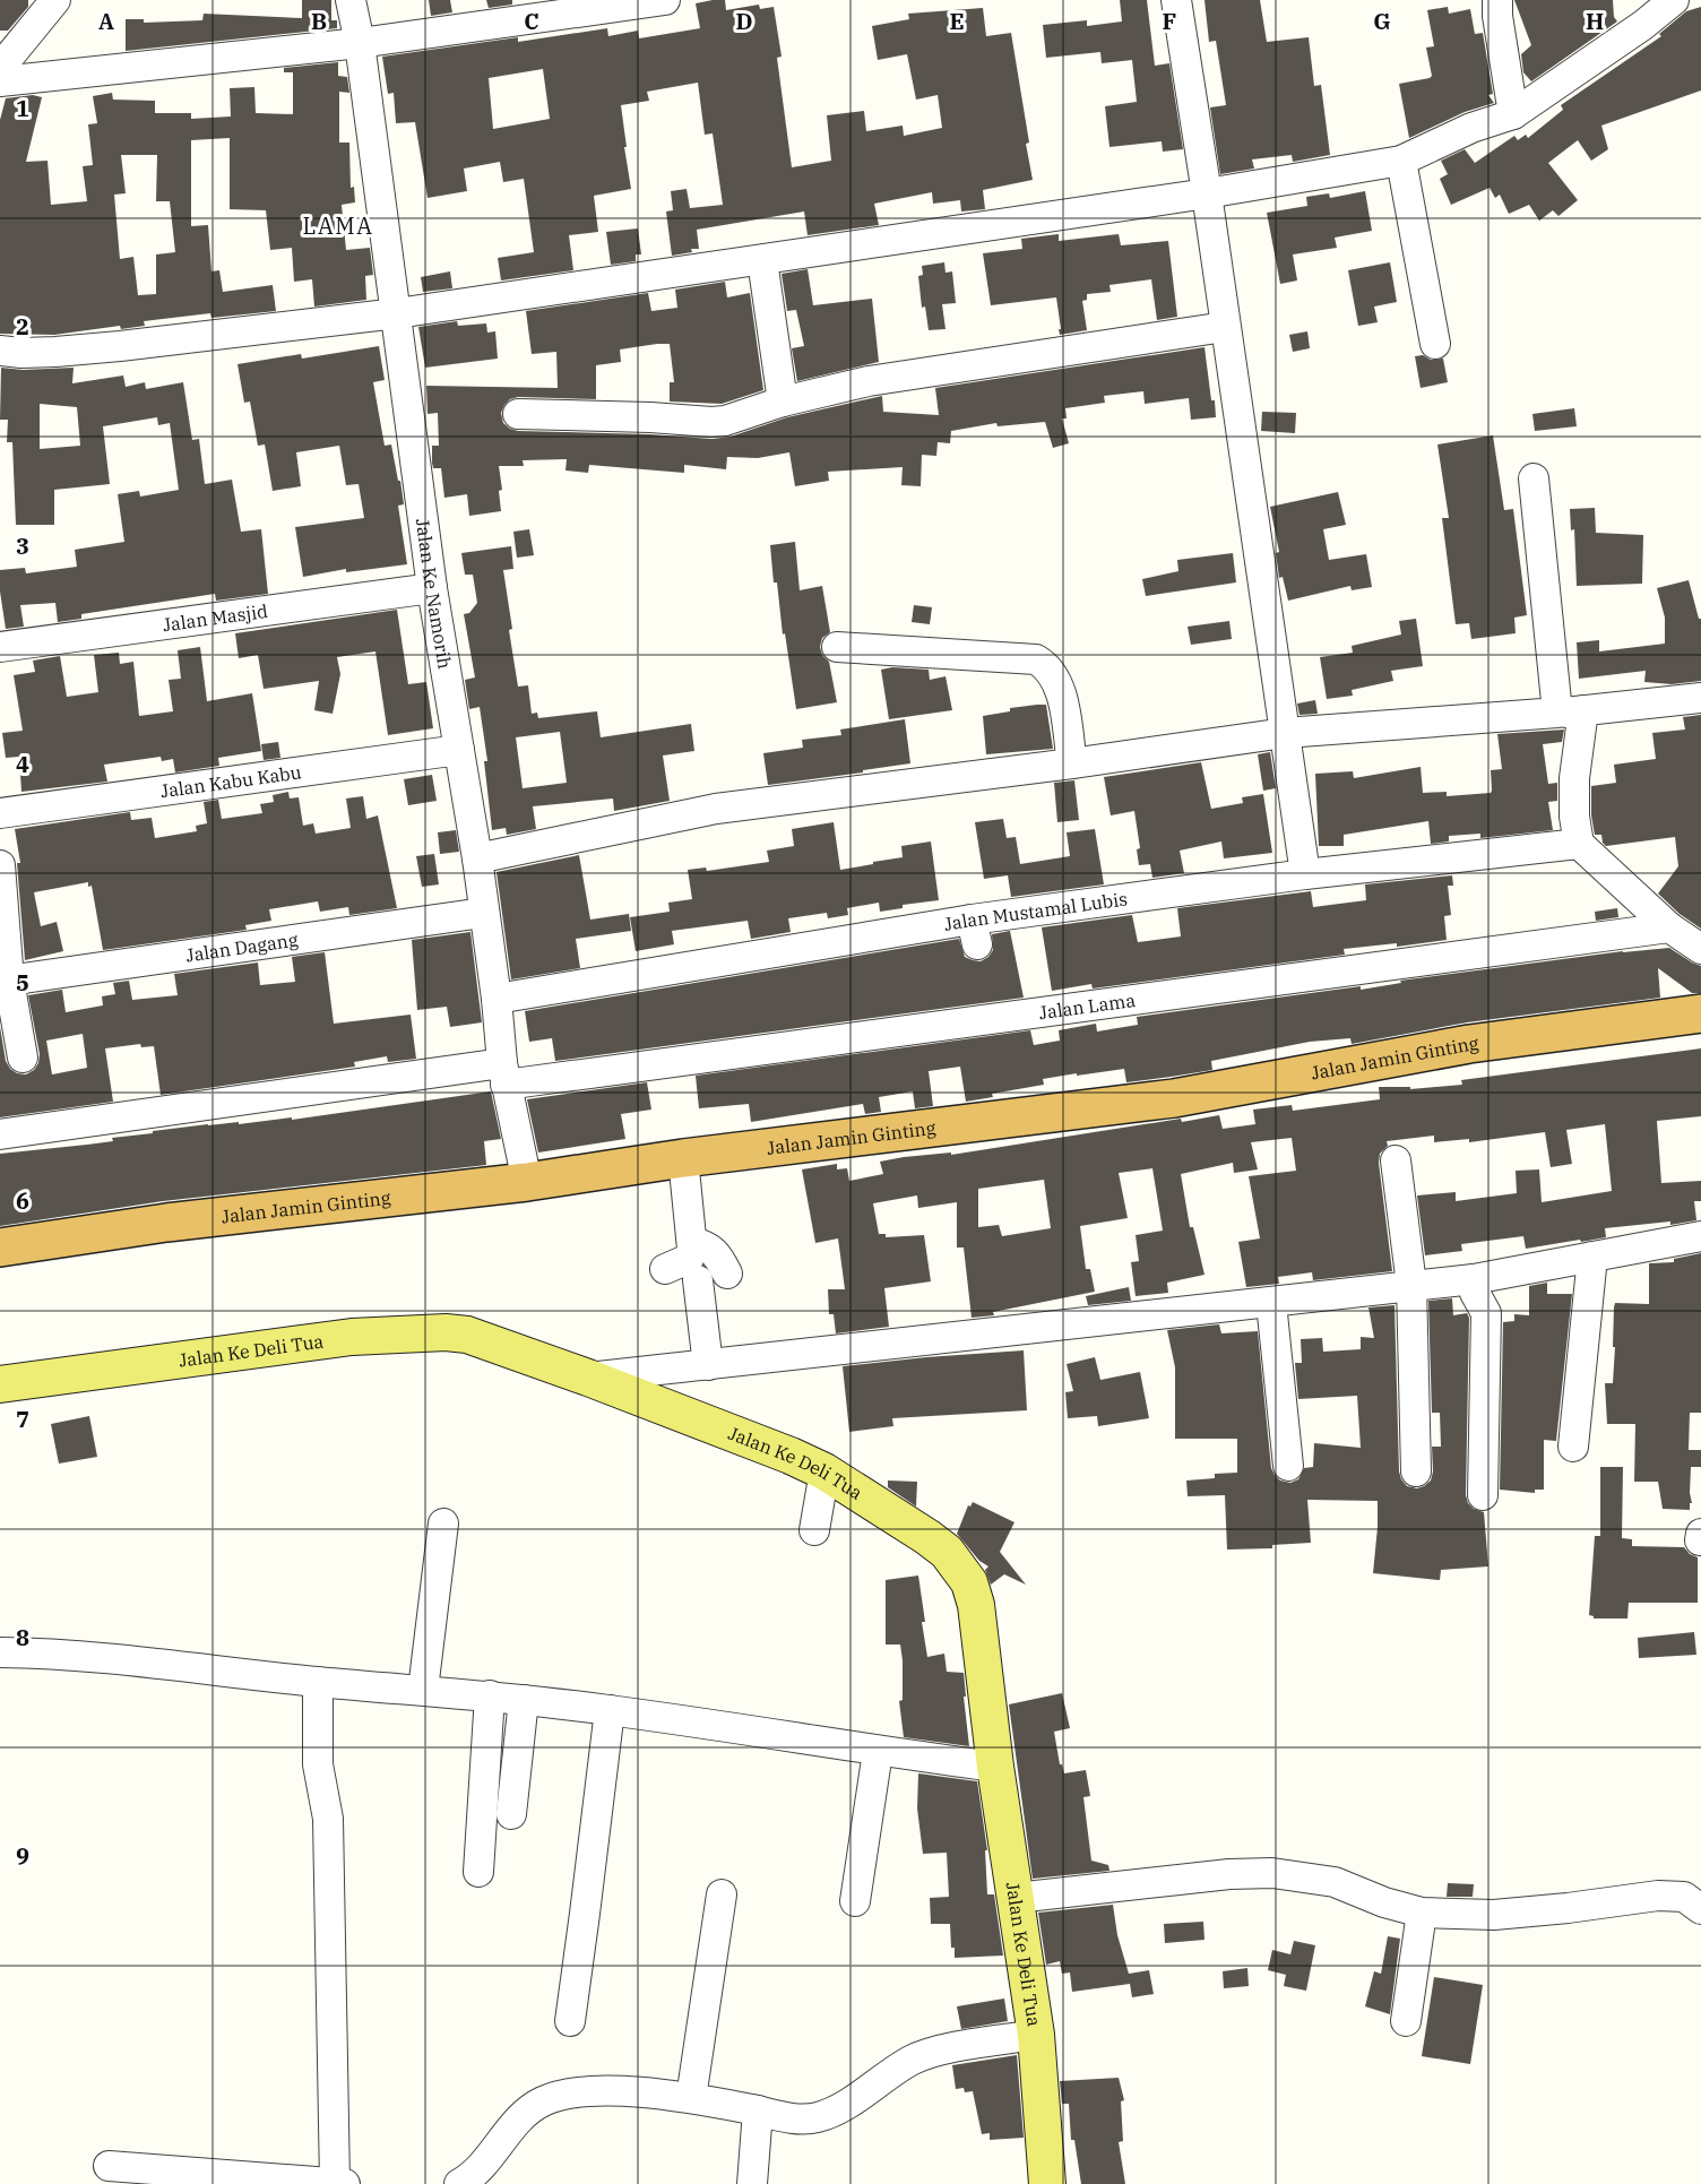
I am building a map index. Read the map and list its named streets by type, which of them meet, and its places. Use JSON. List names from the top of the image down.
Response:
{
  "streets": {
    "highway": ["Jalan Jamin Ginting"],
    "main road": ["Jalan Ke Deli Tua"],
    "street": [
      "Jalan Ke Namorih",
      "Jalan Masjid",
      "Jalan Kabu Kabu",
      "Jalan Mustamal Lubis",
      "Jalan Dagang",
      "Jalan Lama"
    ]
  },
  "crossings": [
    ["Jalan Ke Namorih", "Jalan Masjid"],
    ["Jalan Ke Namorih", "Jalan Kabu Kabu"],
    ["Jalan Ke Namorih", "Jalan Mustamal Lubis"],
    ["Jalan Ke Namorih", "Jalan Dagang"],
    ["Jalan Ke Namorih", "Jalan Lama"],
    ["Jalan Ke Namorih", "Jalan Jamin Ginting"]
  ],
  "districts": ["LAMA"],
  "grid": {
    "columns": [
      "A",
      "B",
      "C",
      "D",
      "E",
      "F",
      "G",
      "H"
    ],
    "rows": [
      "1",
      "2",
      "3",
      "4",
      "5",
      "6",
      "7",
      "8",
      "9"
    ]
  }
}
